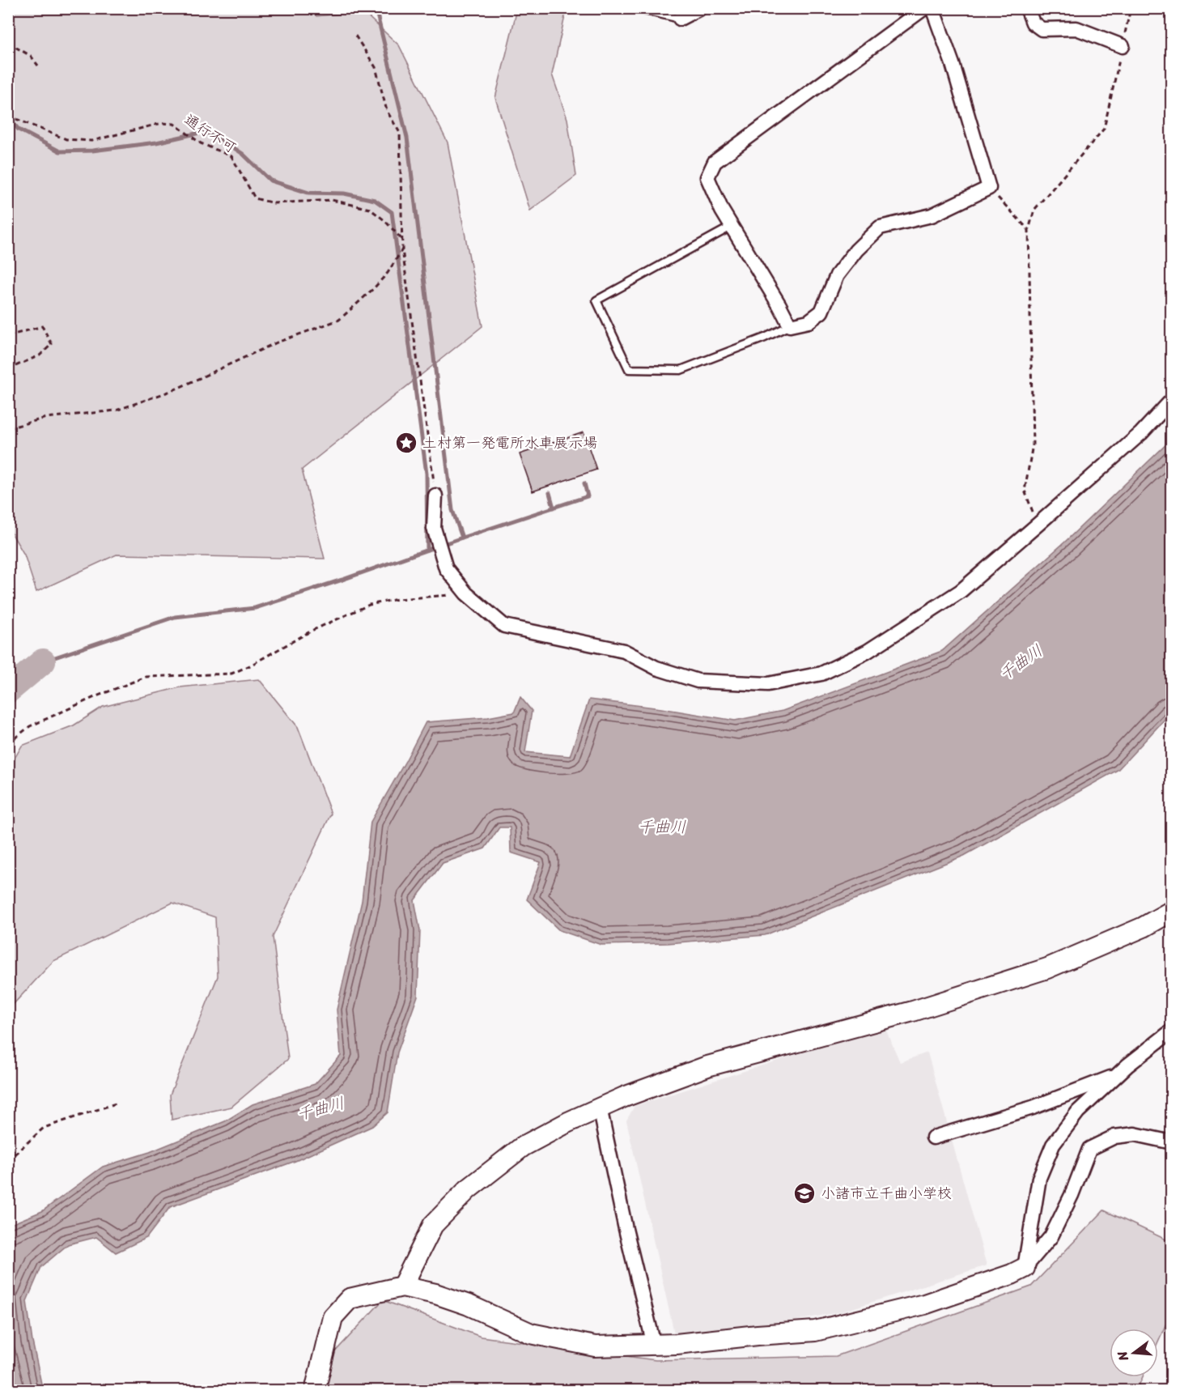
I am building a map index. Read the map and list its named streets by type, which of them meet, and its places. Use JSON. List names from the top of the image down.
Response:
{
  "streets": {
    "path": ["通行不可"]
  },
  "water": ["千曲川"],
  "places": {
    "place": ["土村第一発電所水車展示場"],
    "school or university": ["小諸市立千曲小学校"]
  },
  "north": "left"
}
